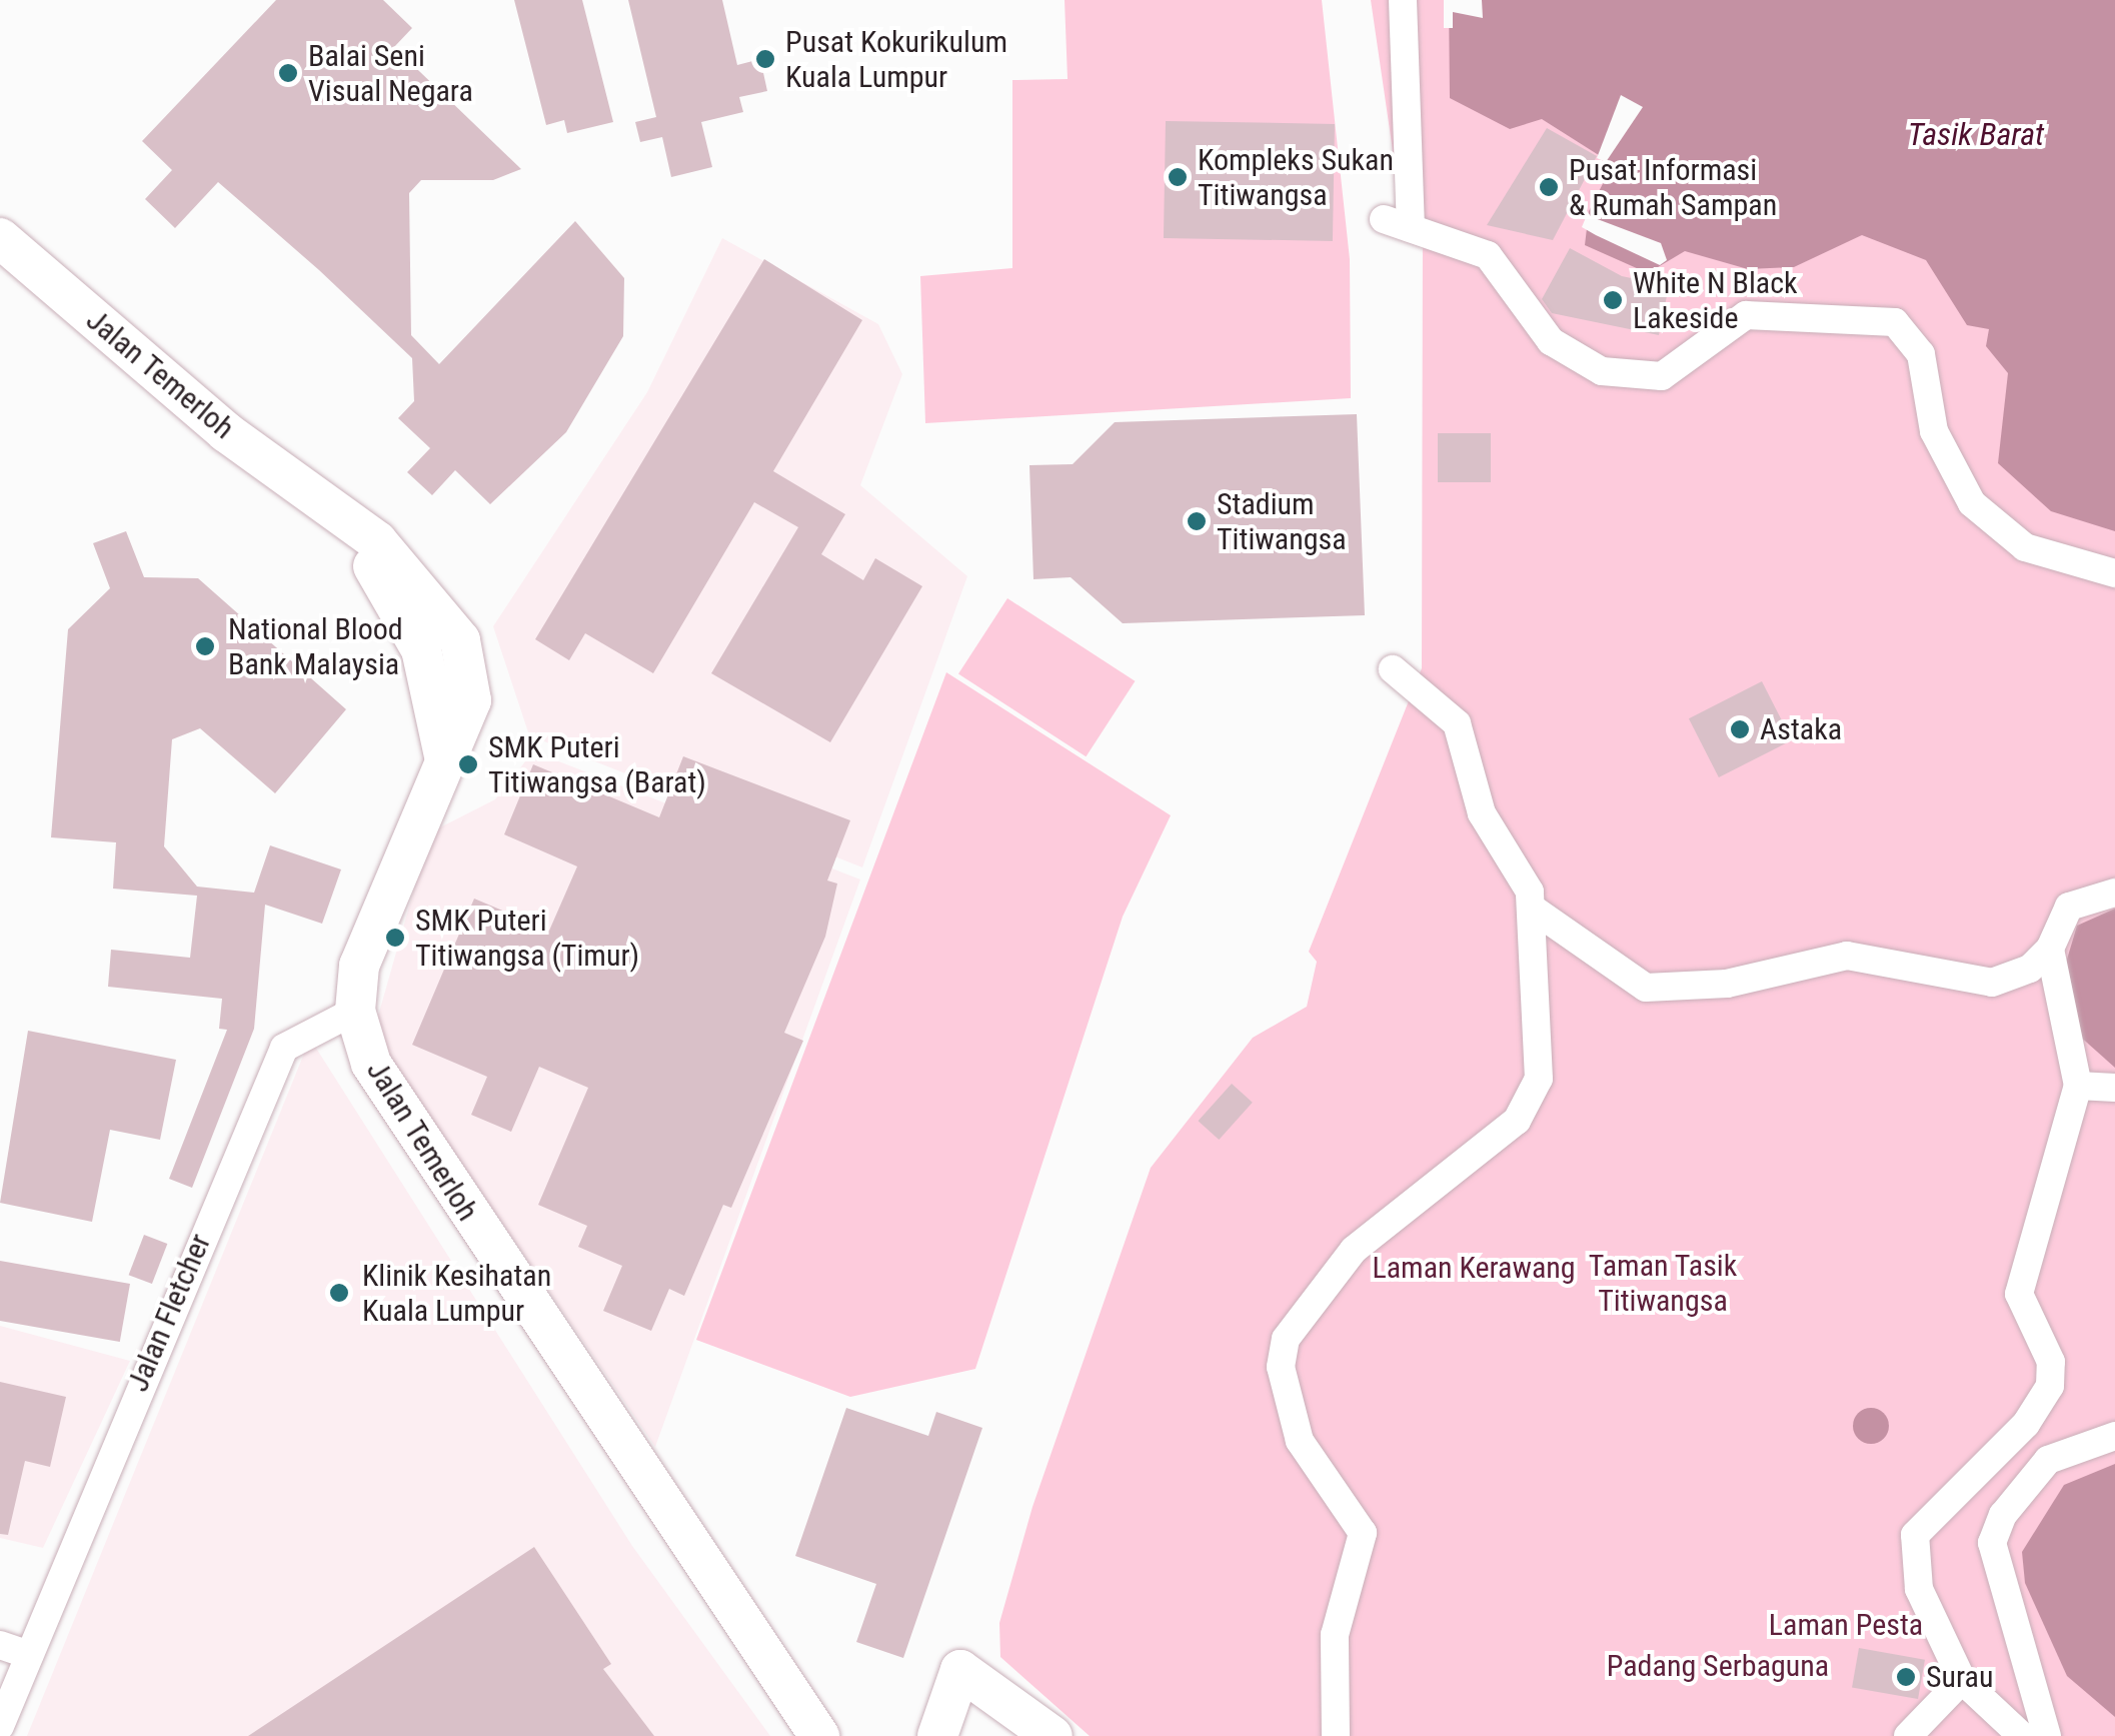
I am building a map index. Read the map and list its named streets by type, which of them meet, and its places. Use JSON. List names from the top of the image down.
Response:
{
  "streets": {
    "street": ["Jalan Temerloh", "Jalan Fletcher"]
  },
  "crossings": [
    ["Jalan Temerloh", "Jalan Fletcher"]
  ],
  "water": ["Tasik Barat"],
  "parks": [
    "Taman Tasik Titiwangsa",
    "Laman Kerawang",
    "Laman Pesta",
    "Padang Serbaguna"
  ],
  "places": [
    "Pusat Kokurikulum Kuala Lumpur",
    "Balai Seni Visual Negara",
    "Kompleks Sukan Titiwangsa",
    "Pusat Informasi & Rumah Sampan",
    "White N Black Lakeside",
    "Stadium Titiwangsa",
    "National Blood Bank Malaysia",
    "Astaka",
    "SMK Puteri Titiwangsa (Barat)",
    "SMK Puteri Titiwangsa (Timur)",
    "Klinik Kesihatan Kuala Lumpur",
    "Surau"
  ]
}
